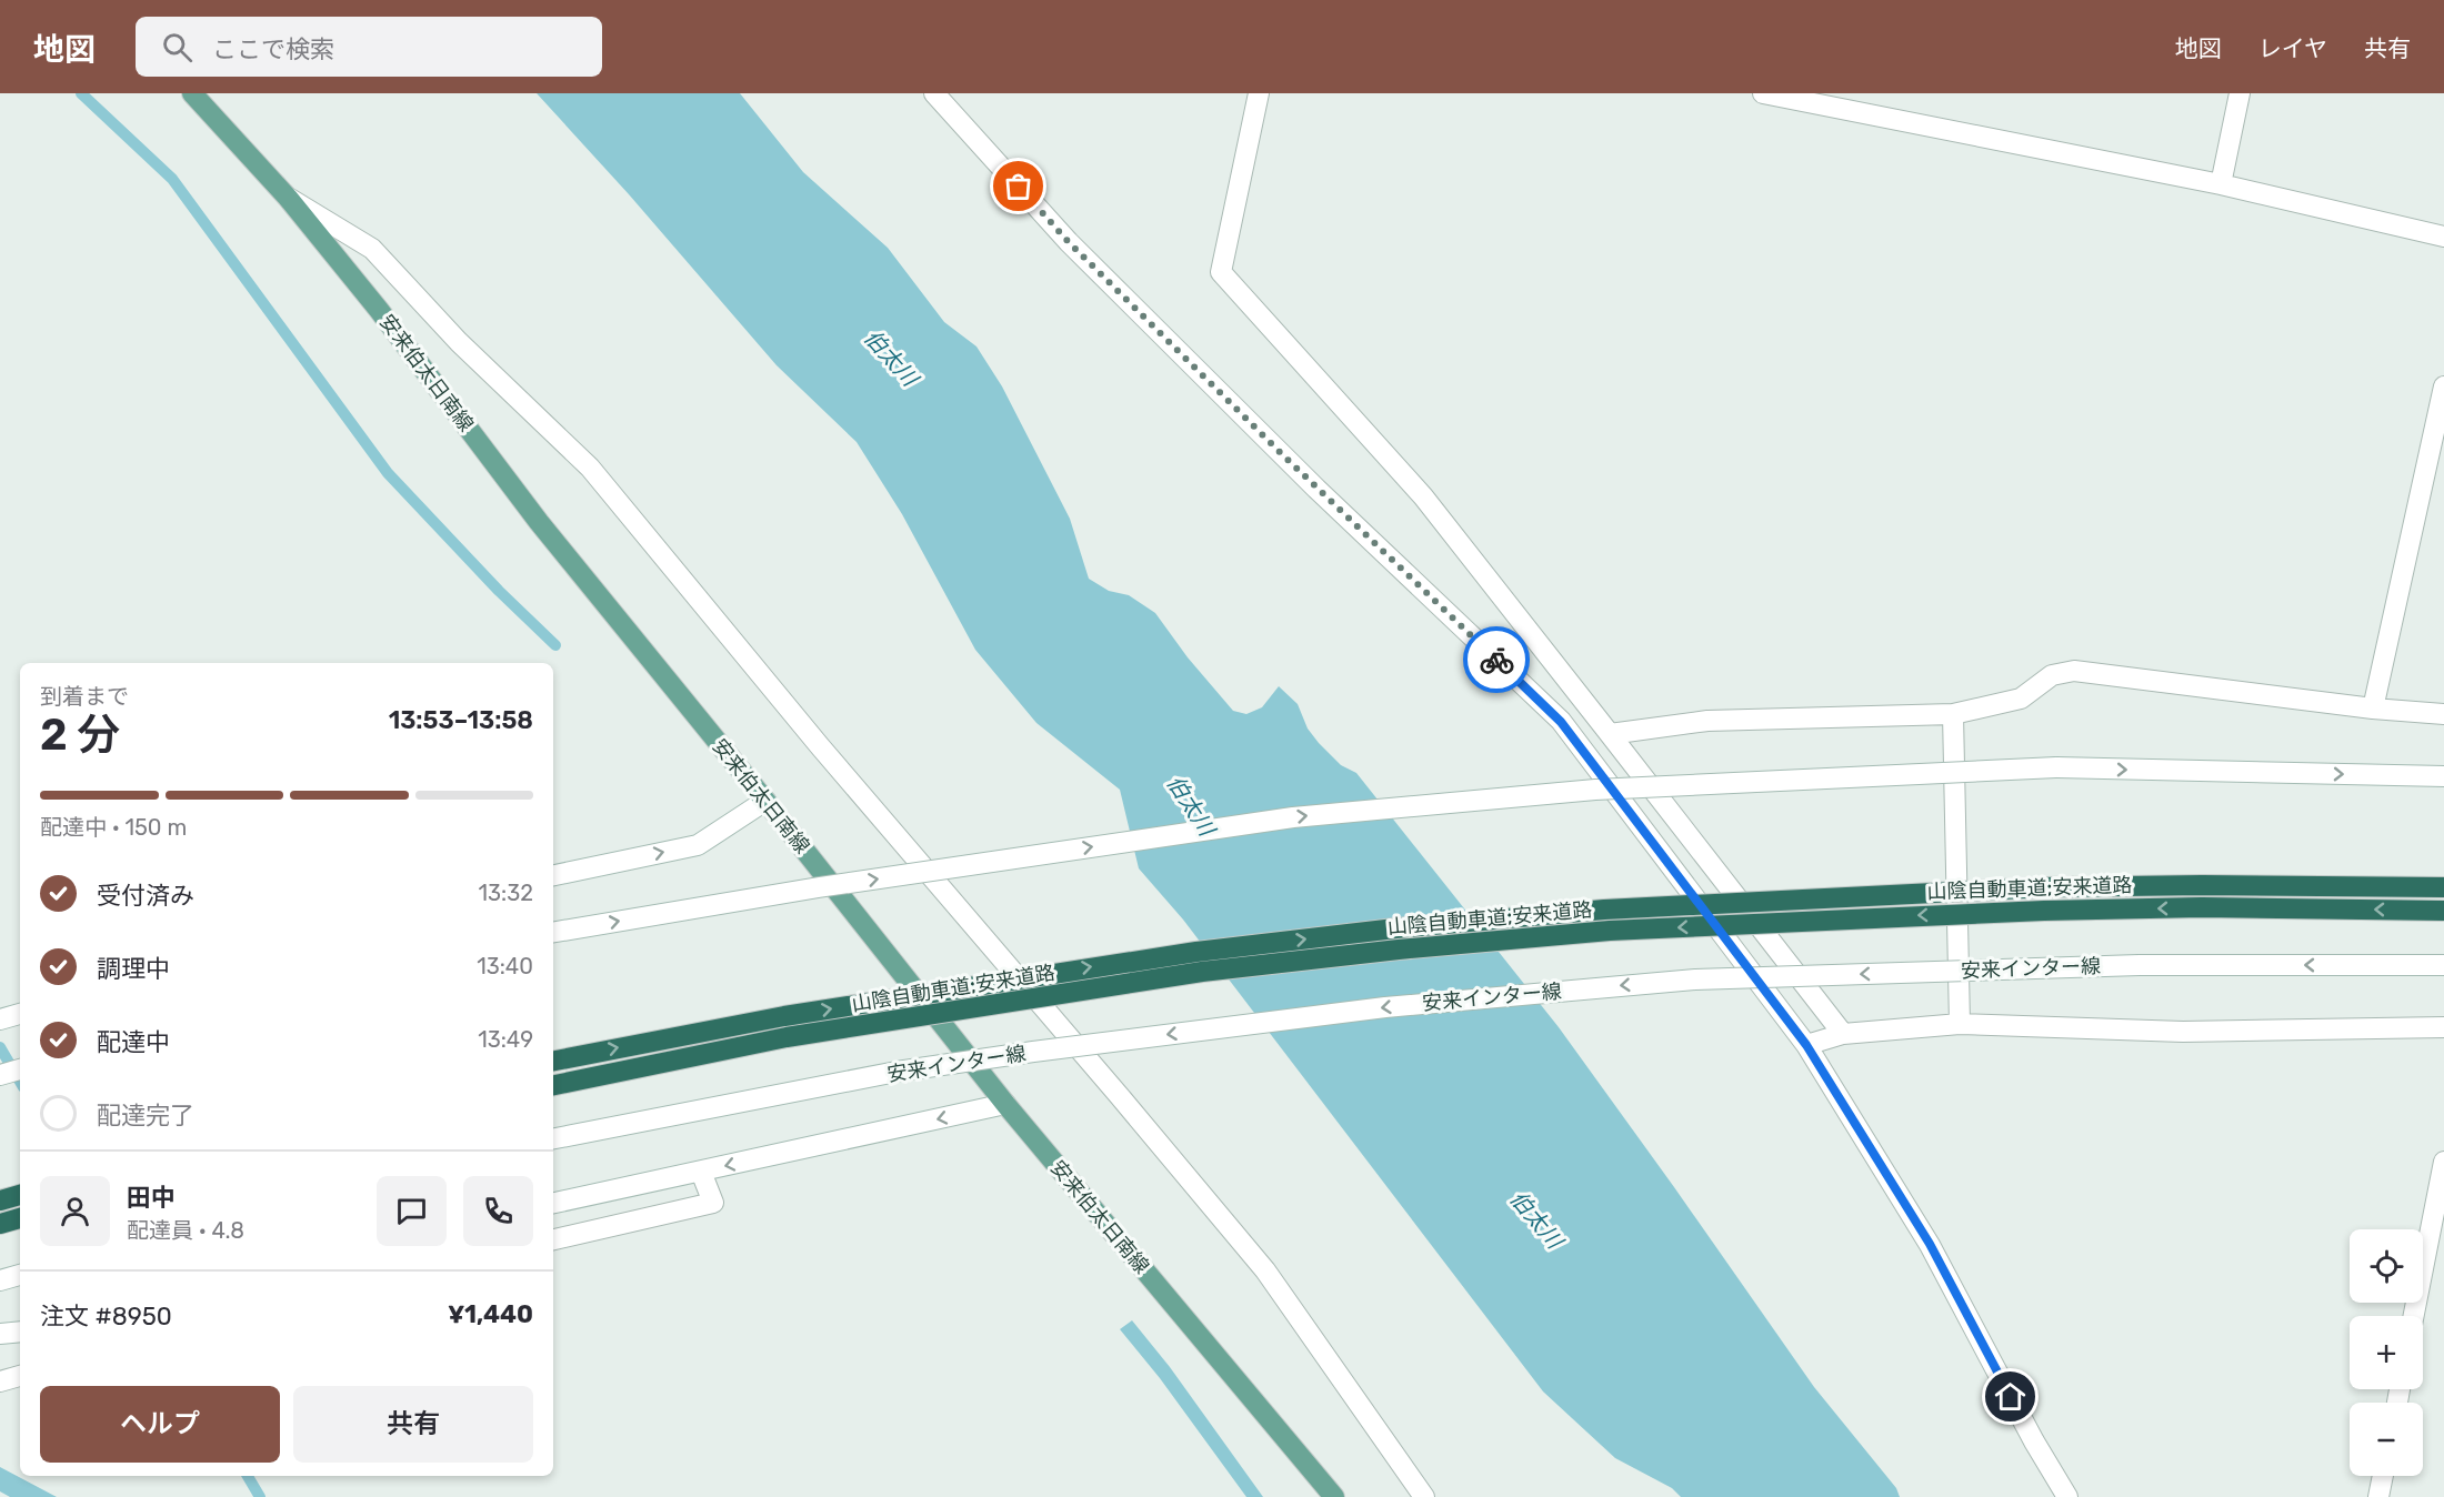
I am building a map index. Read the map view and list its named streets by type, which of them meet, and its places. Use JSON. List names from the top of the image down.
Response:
{
  "streets": {
    "highway": ["山陰自動車道;安来道路"],
    "main road": ["安来伯太日南線"],
    "street": ["安来インター線"]
  },
  "water": ["伯太川"],
  "page": {
    "header": "地図",
    "search": "ここで検索",
    "nav": ["地図", "レイヤ", "共有"],
    "heading": ["2 分", "到着まで", "13:53–13:58"],
    "panel": [
      "田中",
      "配達員 · 4.8",
      "注文 #8950",
      "¥1,440"
    ],
    "bar": "配達中 · 150 m",
    "list": [
      ["受付済み", "13:32"],
      ["調理中", "13:40"],
      ["配達中", "13:49"],
      "配達完了"
    ],
    "map_buttons": ["+", "−"],
    "buttons": ["ヘルプ", "共有"]
  }
}
